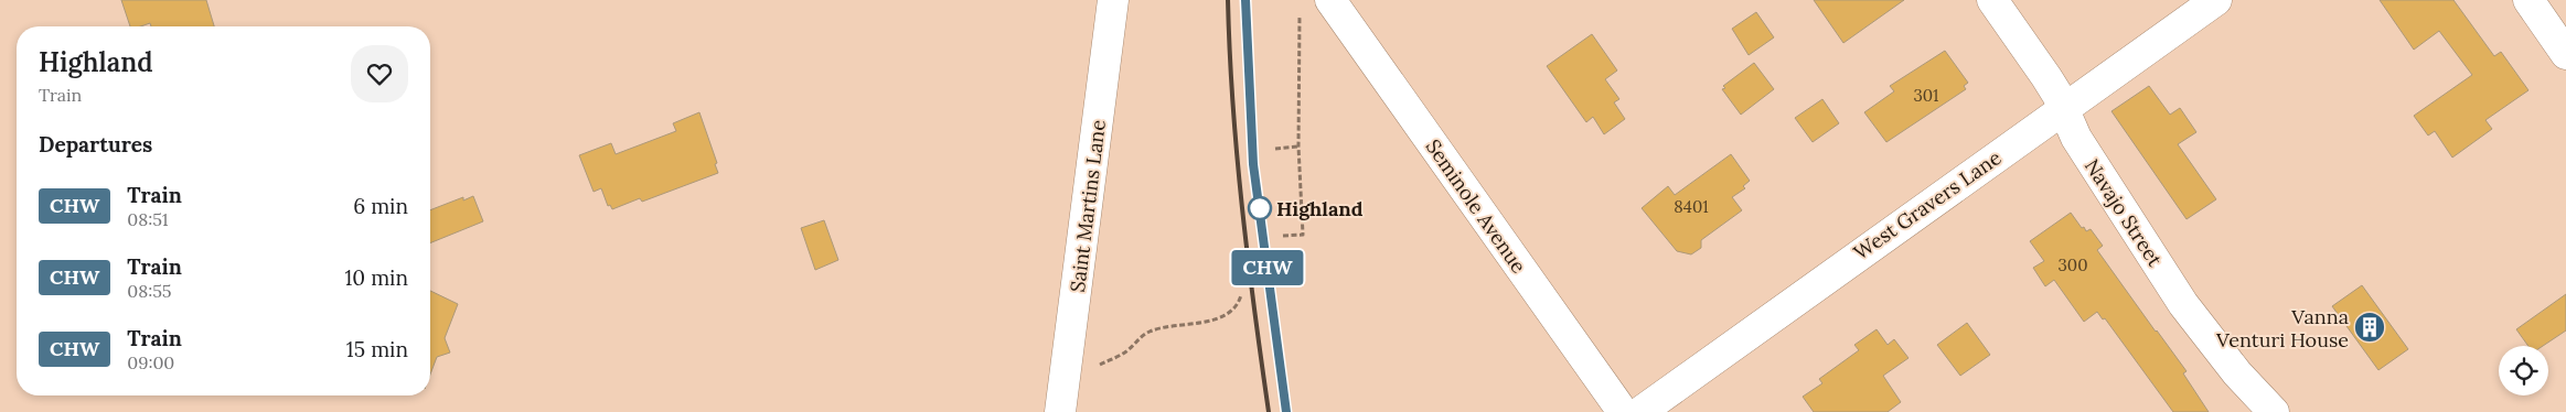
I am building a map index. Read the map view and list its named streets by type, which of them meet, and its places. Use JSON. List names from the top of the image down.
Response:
{
  "streets": {
    "street": [
      "West Gravers Lane",
      "Saint Martins Lane",
      "Seminole Avenue",
      "Navajo Street"
    ]
  },
  "crossings": [
    ["West Gravers Lane", "Navajo Street"]
  ],
  "places": {
    "other": ["Highland"],
    "building": ["Vanna Venturi House"]
  },
  "house_numbers": ["301", "8401", "300"],
  "page": {
    "on_map": "CHW",
    "heading": [
      ["Highland", "Train"],
      "Departures"
    ],
    "list": [
      {
        "mark": "CHW",
        "name": "Train",
        "note": "08:51",
        "value": "6 min"
      },
      {
        "mark": "CHW",
        "name": "Train",
        "note": "08:55",
        "value": "10 min"
      },
      {
        "mark": "CHW",
        "name": "Train",
        "note": "09:00",
        "value": "15 min"
      }
    ]
  }
}
